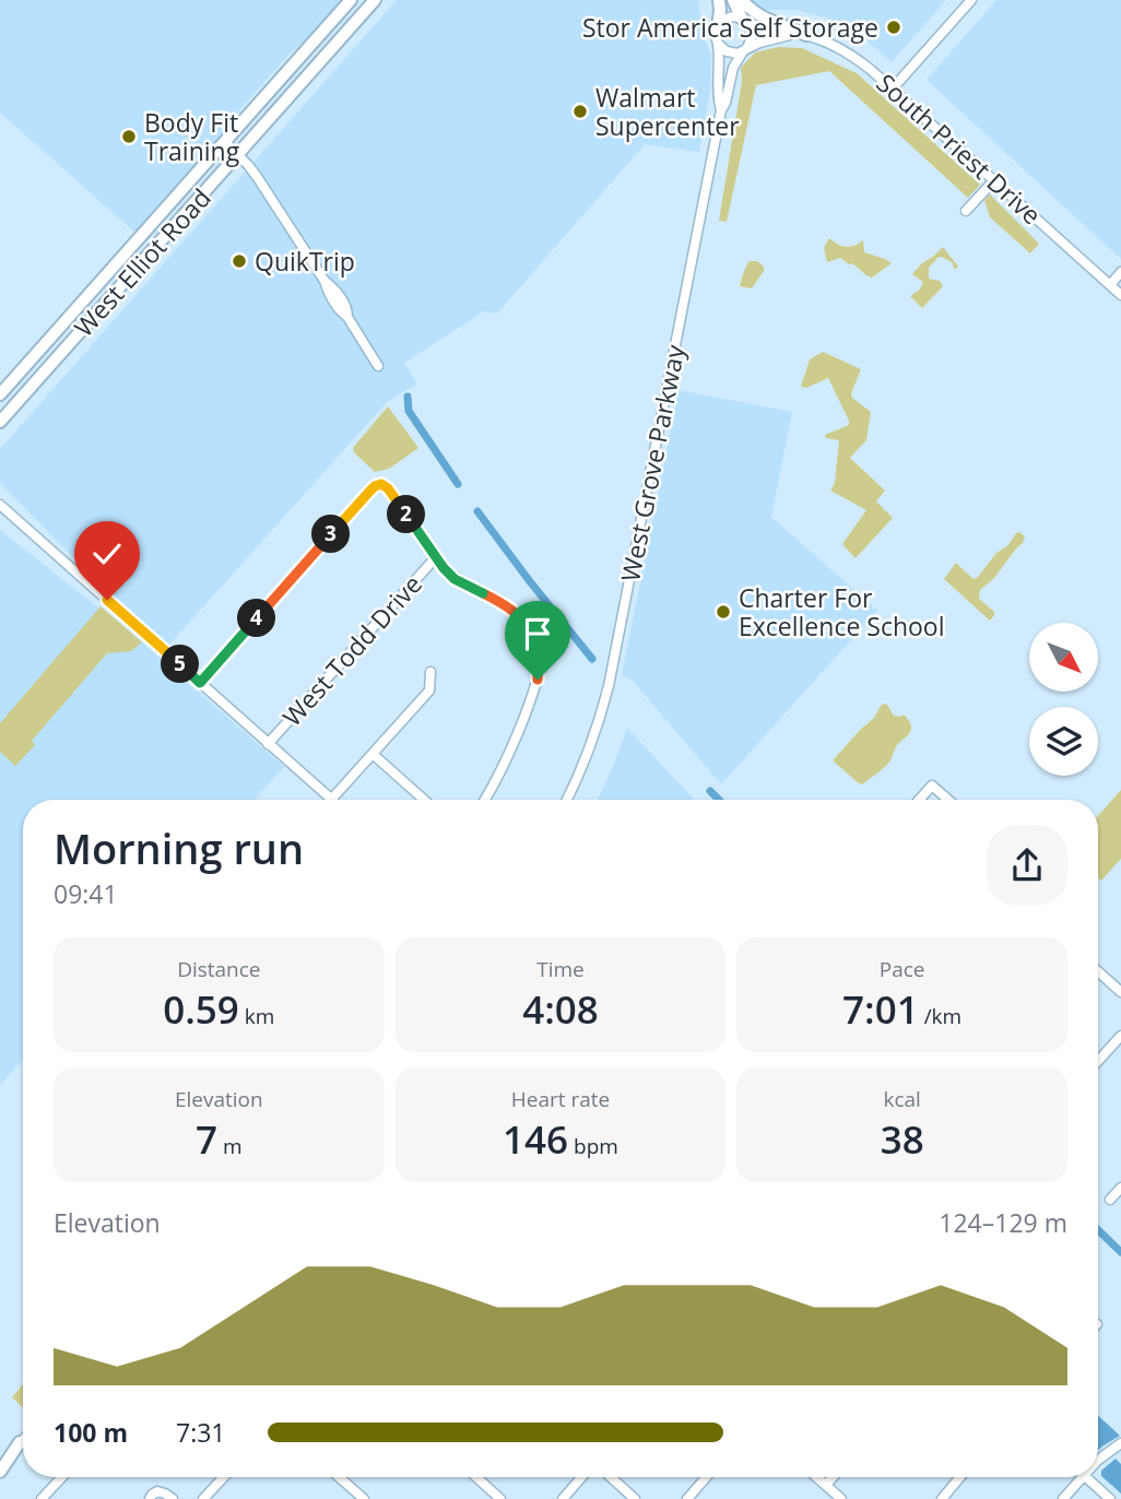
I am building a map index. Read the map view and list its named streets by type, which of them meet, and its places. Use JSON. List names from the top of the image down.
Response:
{
  "streets": {
    "main road": ["West Elliot Road"],
    "street": ["South Priest Drive", "West Grove Parkway", "West Todd Drive"]
  },
  "crossings": [
    ["South Priest Drive", "West Grove Parkway"]
  ],
  "places": [
    "Stor America Self Storage",
    "Walmart Supercenter",
    "Body Fit Training",
    "QuikTrip",
    "Charter For Excellence School"
  ],
  "north": "bottom right",
  "page": {
    "pins": [
      "2",
      "3",
      "4",
      "5"
    ],
    "heading": ["Morning run", "09:41"],
    "stats": [
      ["Distance", "0.59 km"],
      ["Time", "4:08"],
      ["Pace", "7:01 /km"],
      ["Elevation", "7 m"],
      ["Heart rate", "146 bpm"],
      ["kcal", "38"]
    ],
    "chart": ["Elevation", "124–129 m"],
    "list": [
      {
        "name": "100 m",
        "note": "7:31"
      }
    ]
  }
}
